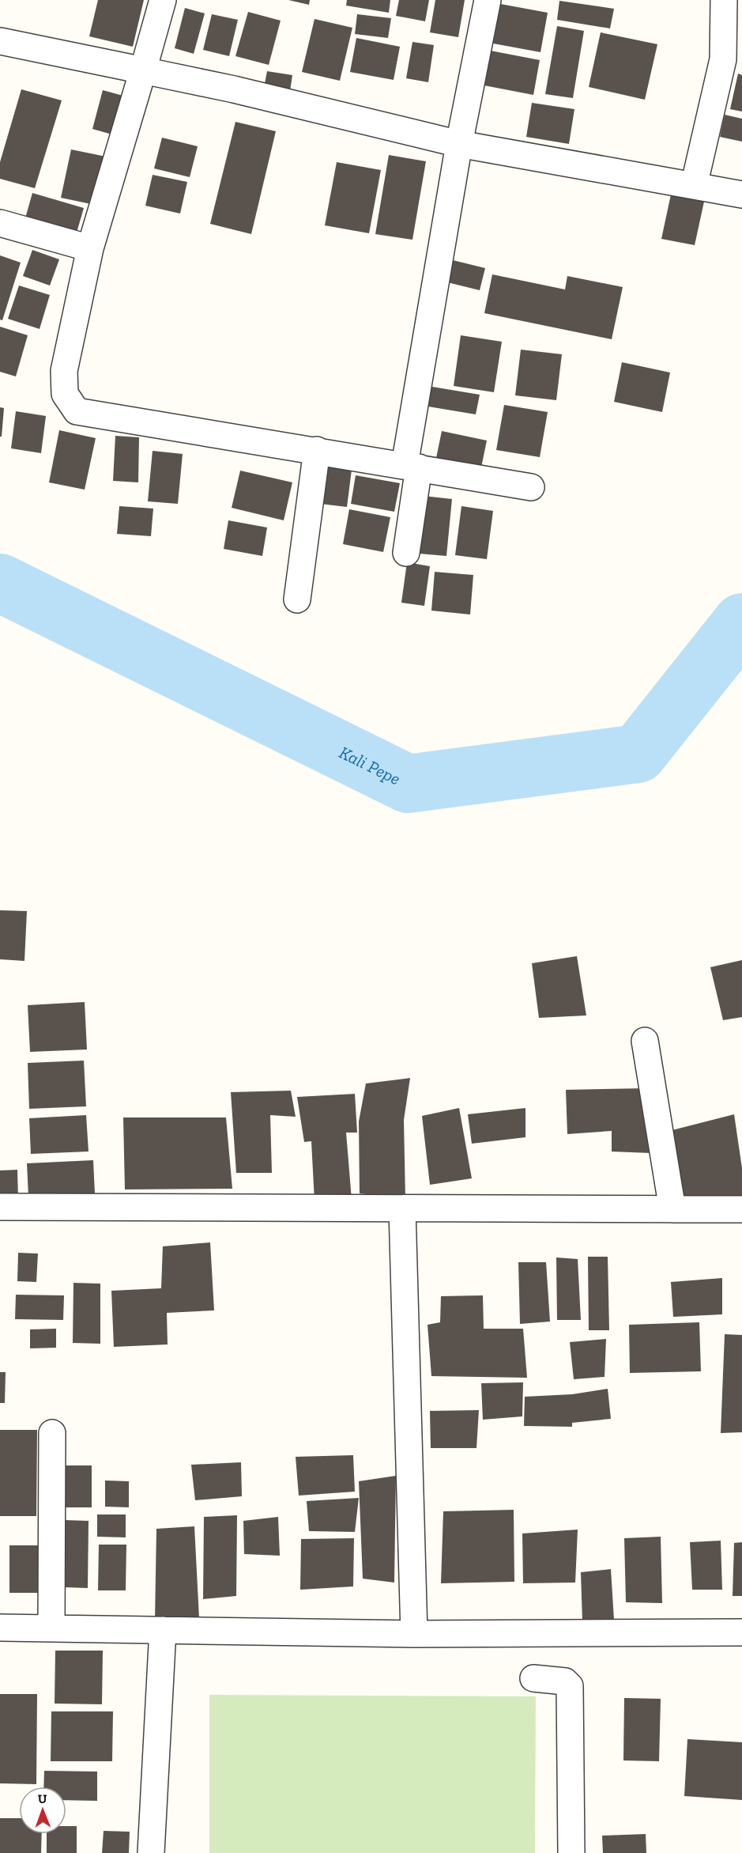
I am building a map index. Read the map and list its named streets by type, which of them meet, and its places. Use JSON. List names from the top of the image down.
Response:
{
  "water": ["Kali Pepe"],
  "north": "top"
}
